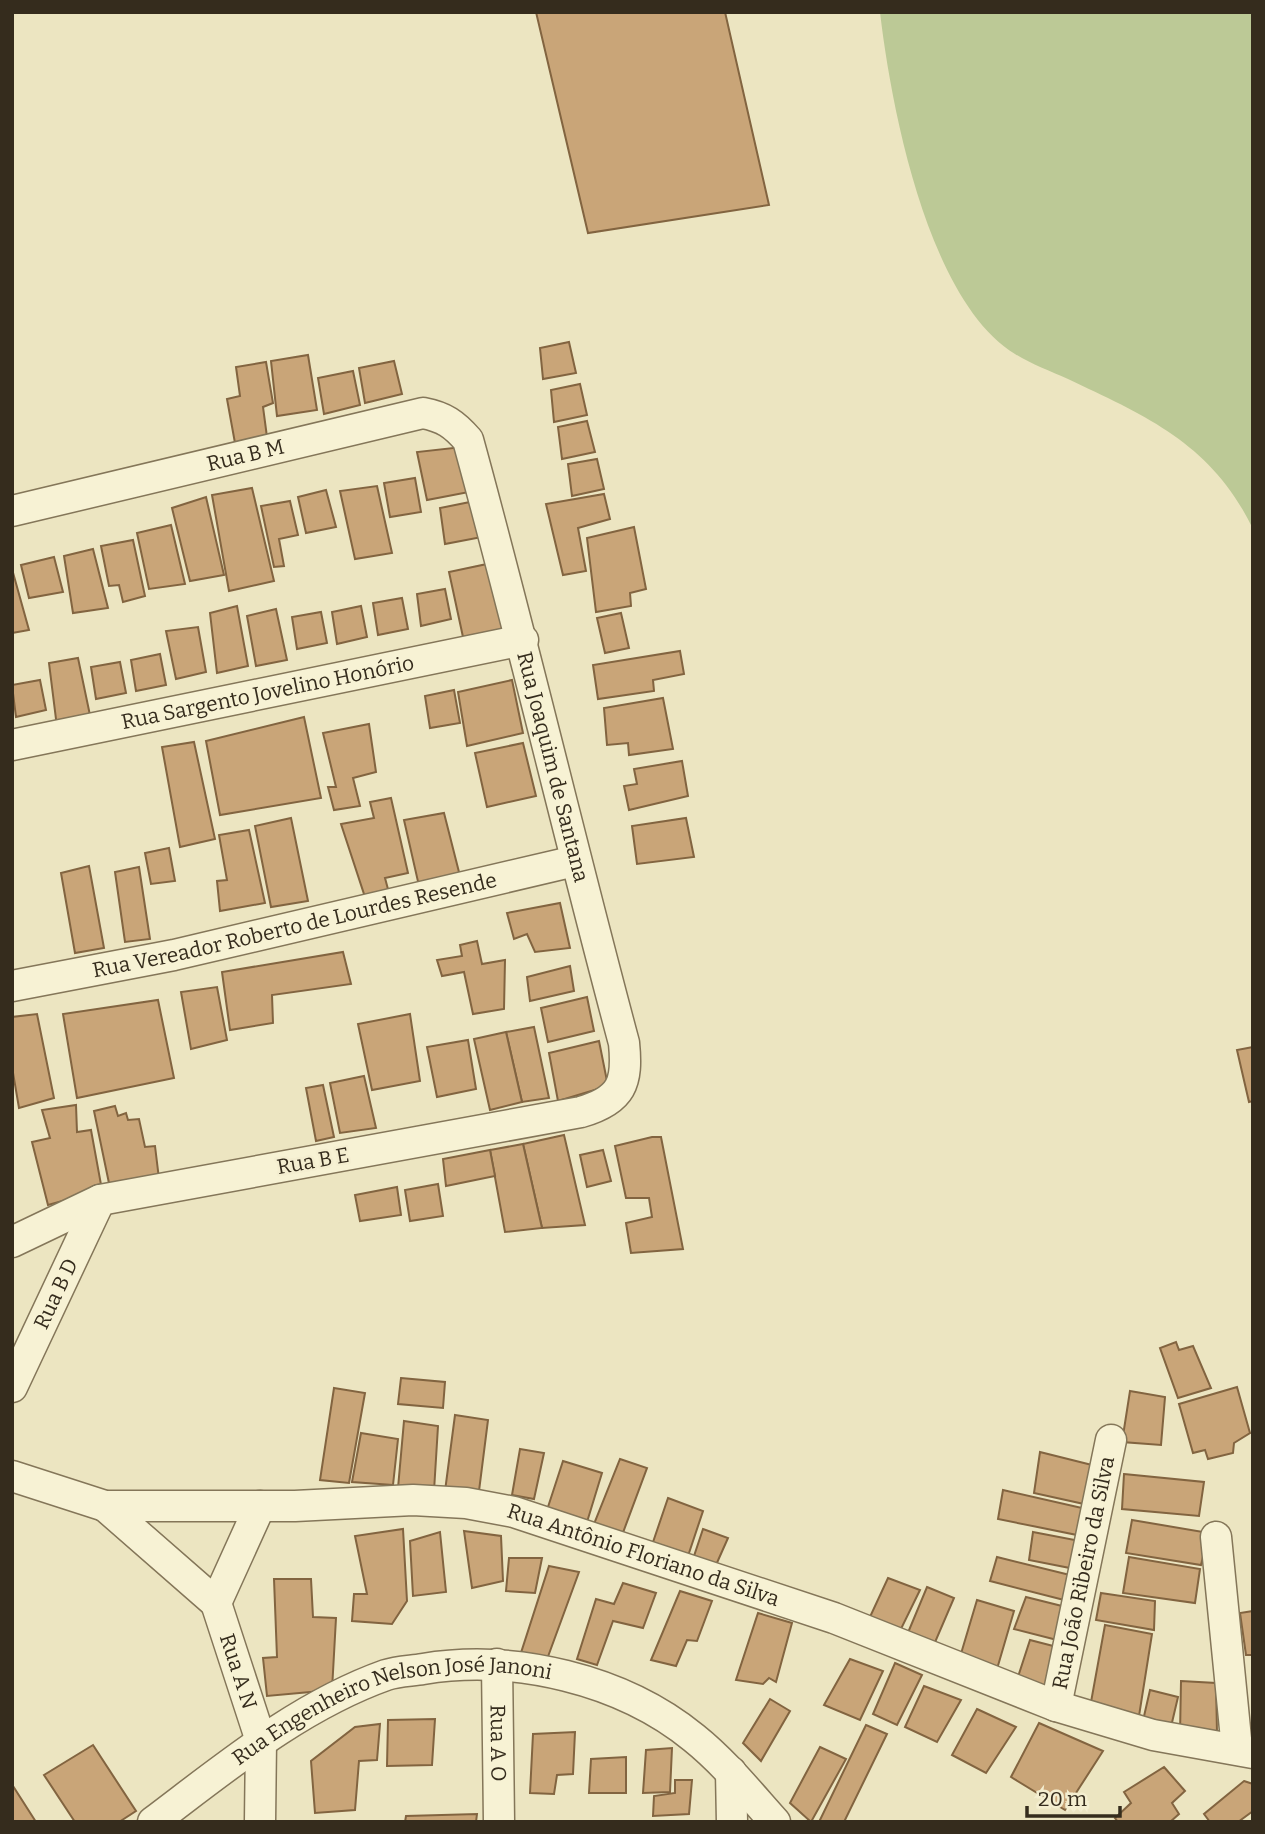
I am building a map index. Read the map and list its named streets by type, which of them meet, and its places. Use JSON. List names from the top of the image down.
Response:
{
  "streets": {
    "street": [
      "Rua B M",
      "Rua Sargento Jovelino Honório",
      "Rua Joaquim de Santana",
      "Rua Vereador Roberto de Lourdes Resende",
      "Rua B E",
      "Rua B D",
      "Rua Antônio Floriano da Silva",
      "Rua João Ribeiro da Silva",
      "Rua A N",
      "Rua Engenheiro Nelson José Janoni",
      "Rua A O"
    ]
  },
  "crossings": [
    ["Rua B M", "Rua Joaquim de Santana"],
    ["Rua Sargento Jovelino Honório", "Rua Joaquim de Santana"],
    ["Rua Joaquim de Santana", "Rua Vereador Roberto de Lourdes Resende"],
    ["Rua Joaquim de Santana", "Rua B E"],
    ["Rua B E", "Rua B D"],
    ["Rua Antônio Floriano da Silva", "Rua João Ribeiro da Silva"],
    ["Rua A N", "Rua Engenheiro Nelson José Janoni"],
    ["Rua Engenheiro Nelson José Janoni", "Rua A O"]
  ],
  "scale_bar": "20 m"
}
